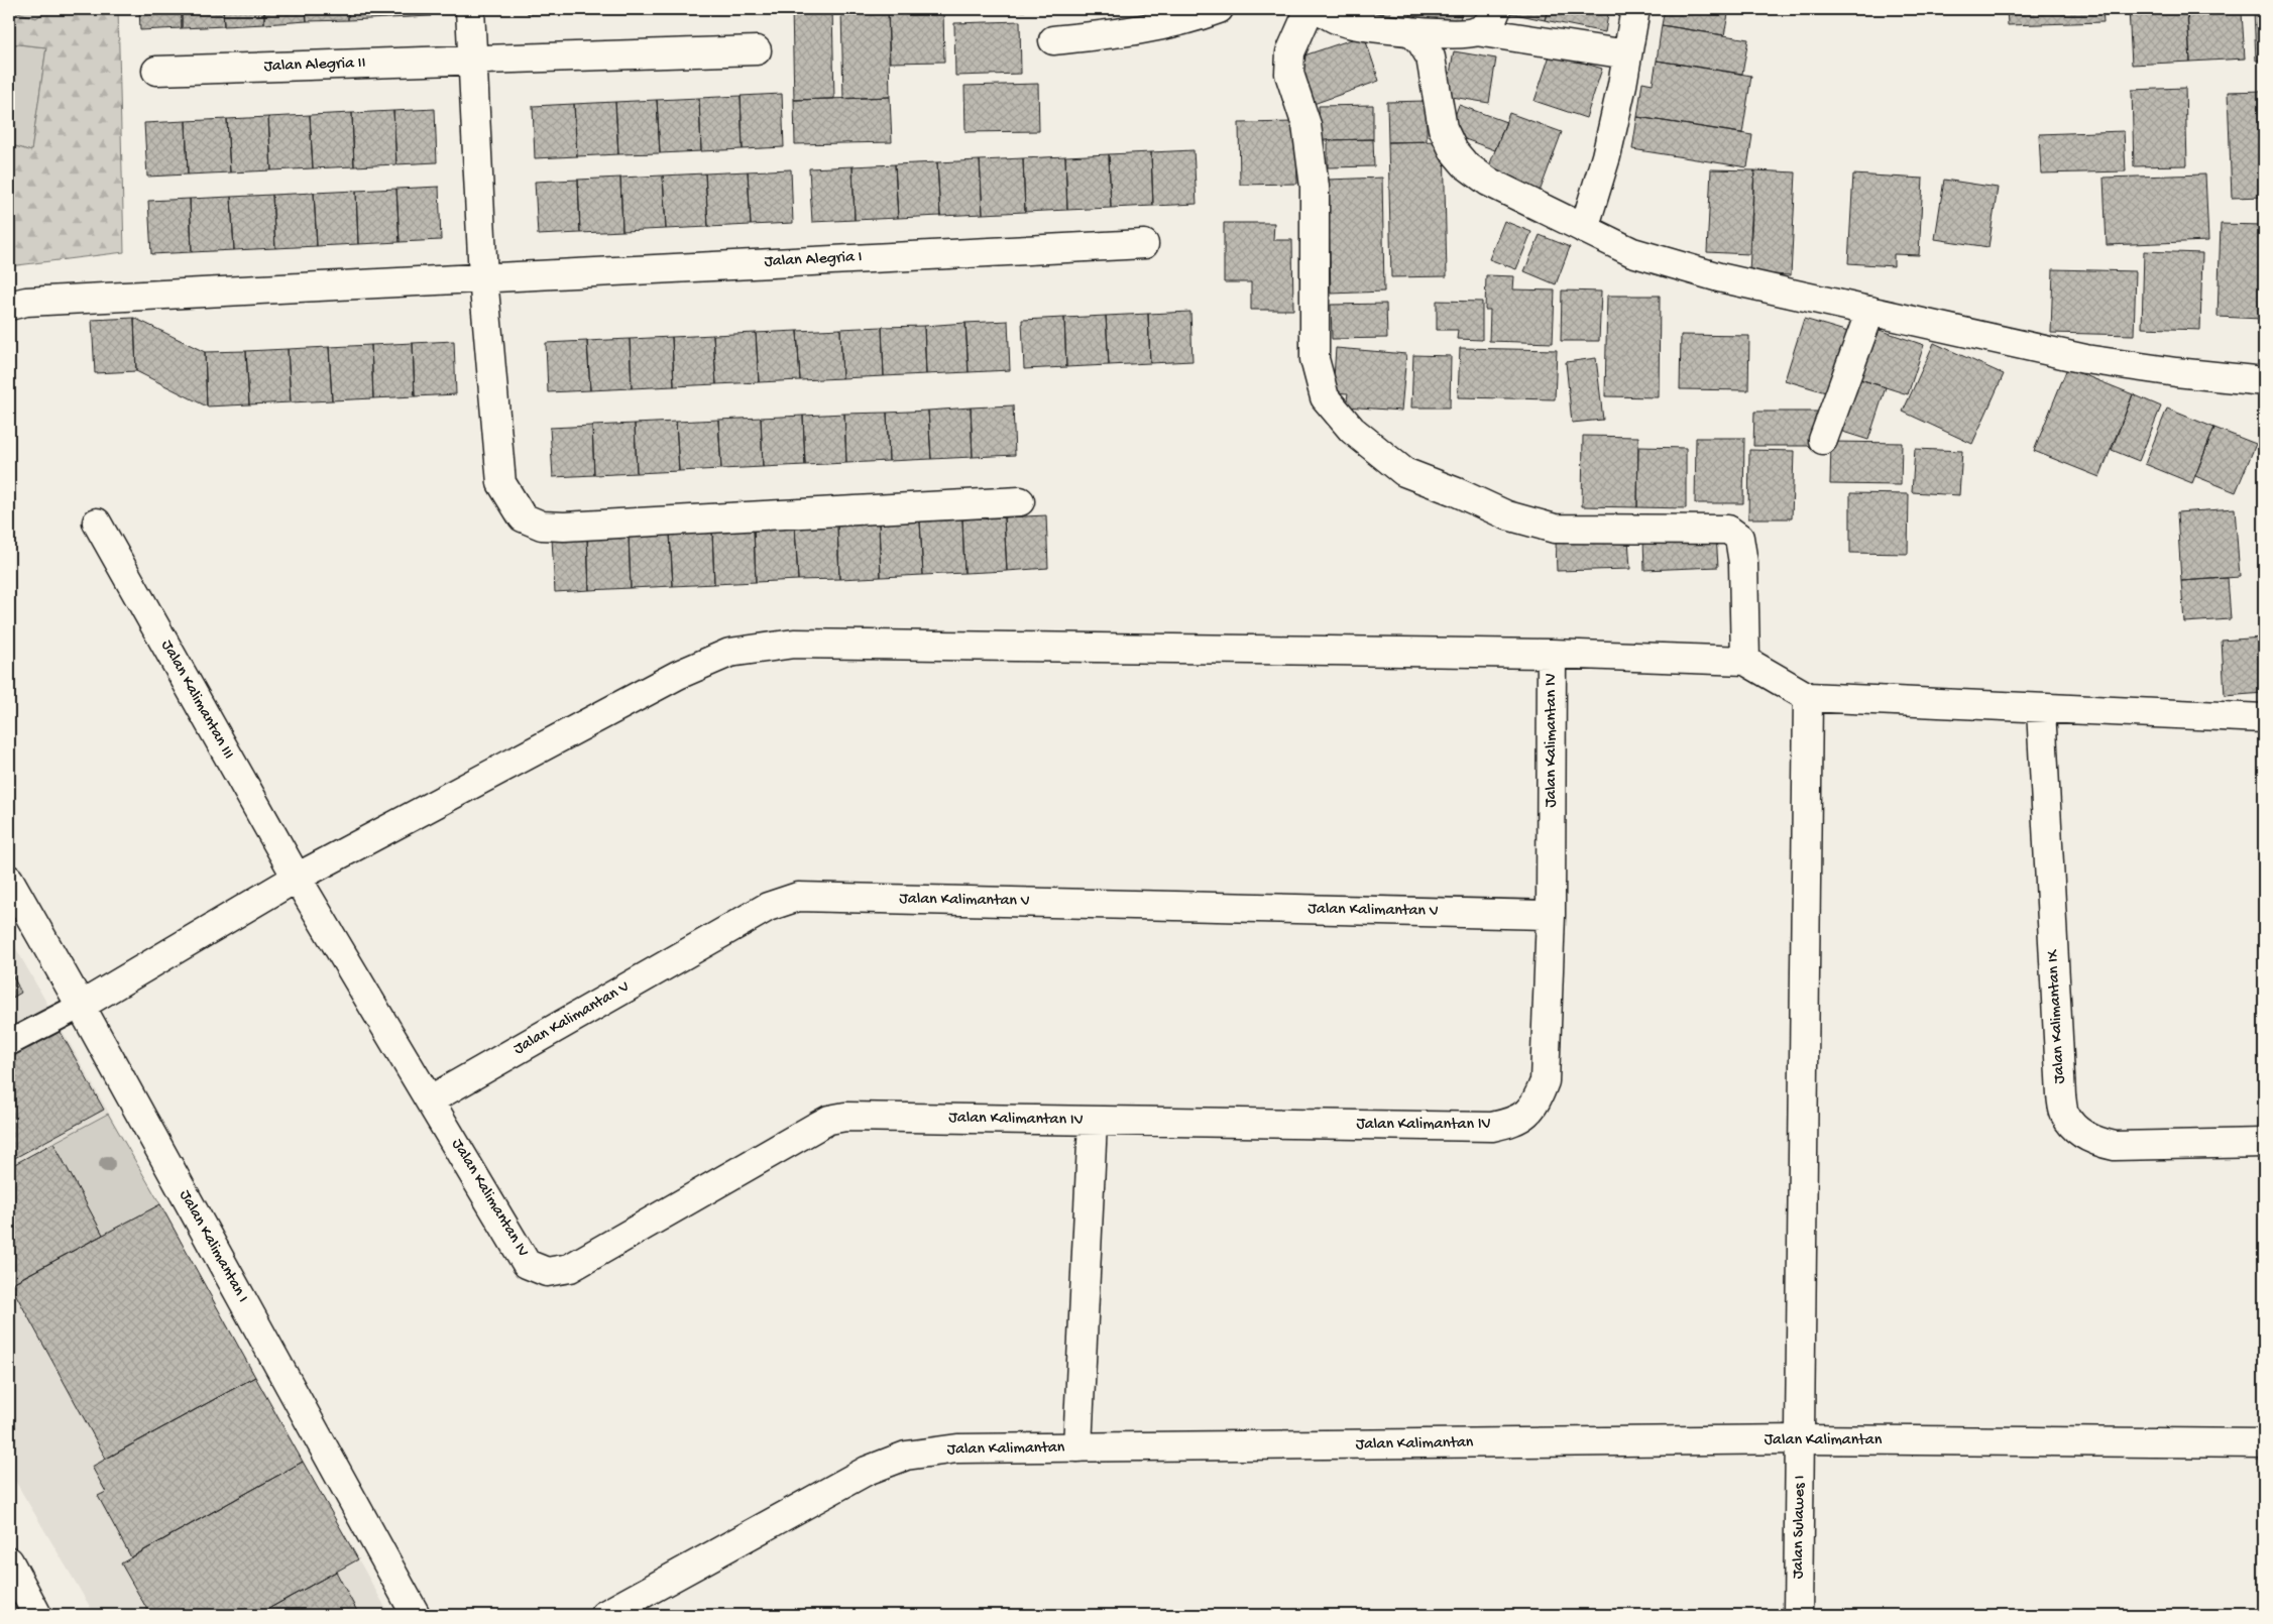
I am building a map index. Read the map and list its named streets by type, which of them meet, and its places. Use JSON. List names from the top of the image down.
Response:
{
  "streets": {
    "street": [
      "Jalan Alegria II",
      "Jalan Alegria I",
      "Jalan Kalimantan III",
      "Jalan Kalimantan IV",
      "Jalan Kalimantan V",
      "Jalan Kalimantan IX",
      "Jalan Kalimantan I",
      "Jalan Kalimantan",
      "Jalan Sulawes I"
    ]
  },
  "crossings": [
    ["Jalan Kalimantan III", "Jalan Kalimantan IV"],
    ["Jalan Kalimantan IV", "Jalan Kalimantan V"],
    ["Jalan Kalimantan", "Jalan Sulawes I"]
  ]
}
